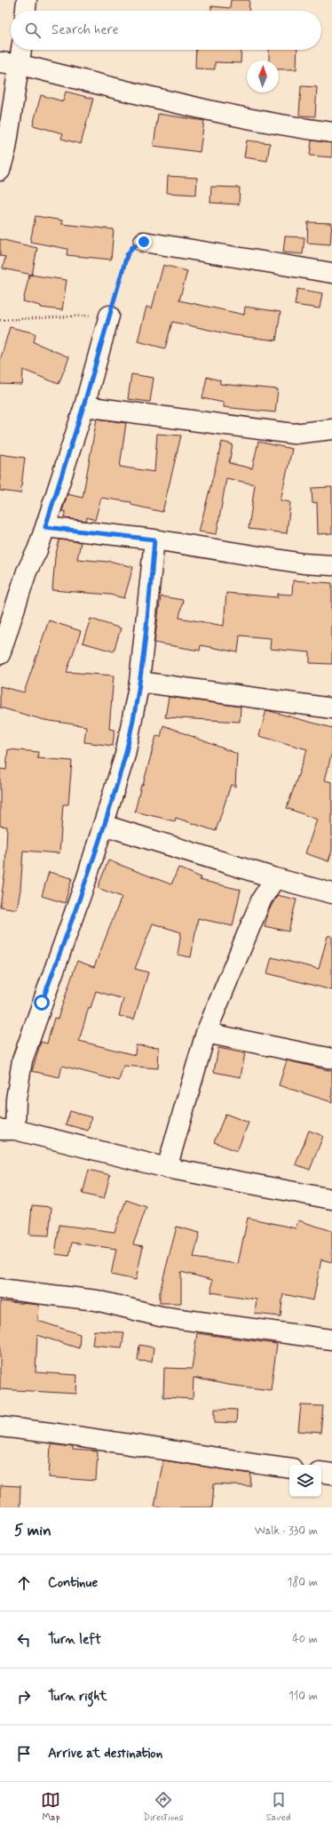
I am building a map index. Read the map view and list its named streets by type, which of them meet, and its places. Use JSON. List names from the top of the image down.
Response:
{
  "north": "top",
  "page": {
    "search": "Search here",
    "heading": ["5 min", "Walk · 330 m"],
    "list": [
      ["Continue", "180 m"],
      ["Turn left", "40 m"],
      ["Turn right", "110 m"],
      "Arrive at destination"
    ],
    "nav": ["Map", "Directions", "Saved"]
  }
}
